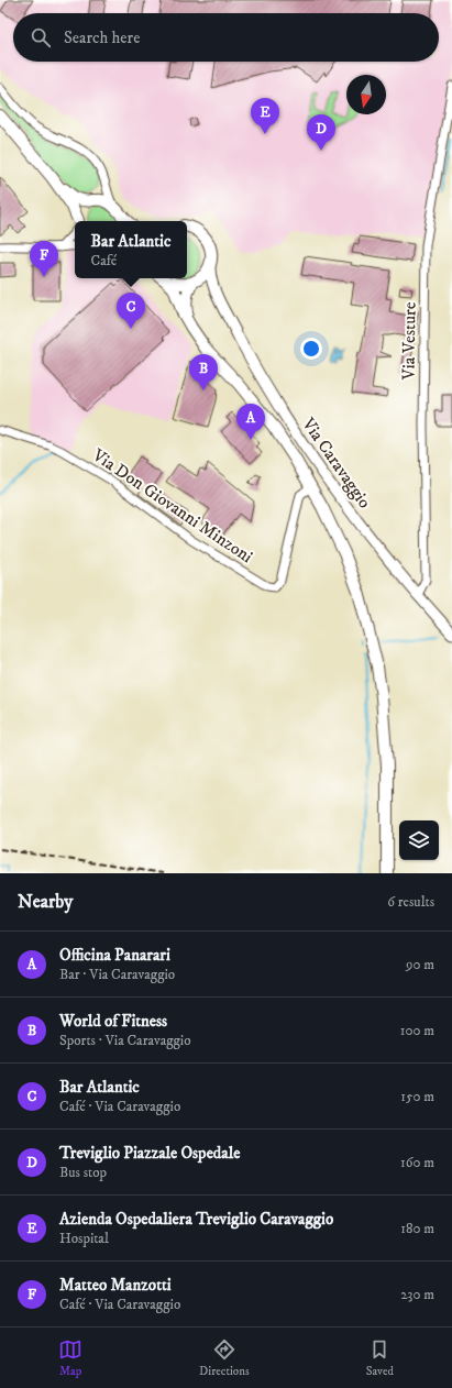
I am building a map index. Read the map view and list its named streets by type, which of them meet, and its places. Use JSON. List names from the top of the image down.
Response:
{
  "streets": {
    "main road": ["Via Caravaggio"],
    "street": ["Via Vesture", "Via Don Giovanni Minzoni"]
  },
  "crossings": [
    ["Via Vesture", "Via Caravaggio"],
    ["Via Caravaggio", "Via Don Giovanni Minzoni"]
  ],
  "north": "bottom",
  "page": {
    "search": "Search here",
    "pins": [
      "E",
      "D",
      "F",
      "C",
      "B",
      "A"
    ],
    "popup": ["Bar Atlantic", "Café"],
    "heading": ["Nearby", "6 results"],
    "list": [
      {
        "mark": "A",
        "name": "Officina Panarari",
        "note": "Bar · Via Caravaggio",
        "value": "90 m"
      },
      {
        "mark": "B",
        "name": "World of Fitness",
        "note": "Sports · Via Caravaggio",
        "value": "100 m"
      },
      {
        "mark": "C",
        "name": "Bar Atlantic",
        "note": "Café · Via Caravaggio",
        "value": "150 m"
      },
      {
        "mark": "D",
        "name": "Treviglio Piazzale Ospedale",
        "note": "Bus stop",
        "value": "160 m"
      },
      {
        "mark": "E",
        "name": "Azienda Ospedaliera Treviglio Caravaggio",
        "note": "Hospital",
        "value": "180 m"
      },
      {
        "mark": "F",
        "name": "Matteo Manzotti",
        "note": "Café · Via Caravaggio",
        "value": "230 m"
      }
    ],
    "nav": ["Map", "Directions", "Saved"]
  }
}
